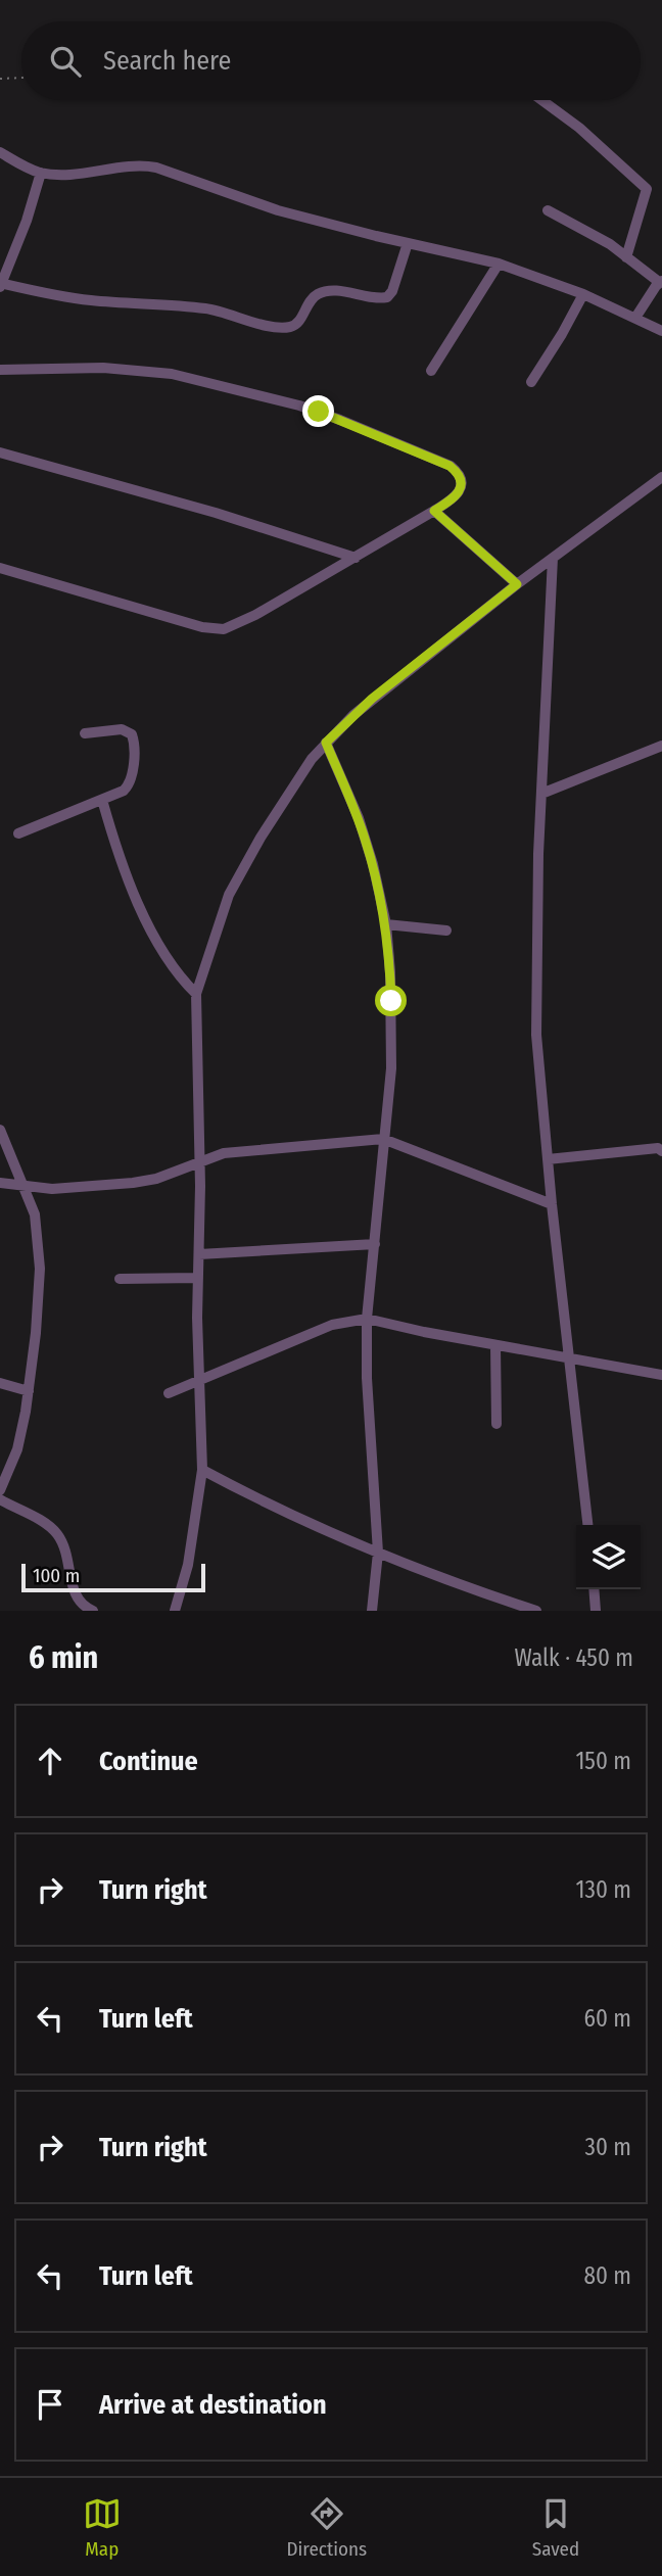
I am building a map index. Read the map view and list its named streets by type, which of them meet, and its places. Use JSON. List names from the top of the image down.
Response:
{
  "scale_bar": "100 m",
  "page": {
    "search": "Search here",
    "scale": "100 m",
    "heading": ["6 min", "Walk · 450 m"],
    "list": [
      ["Continue", "150 m"],
      ["Turn right", "130 m"],
      ["Turn left", "60 m"],
      ["Turn right", "30 m"],
      ["Turn left", "80 m"],
      "Arrive at destination"
    ],
    "nav": ["Map", "Directions", "Saved"]
  }
}
